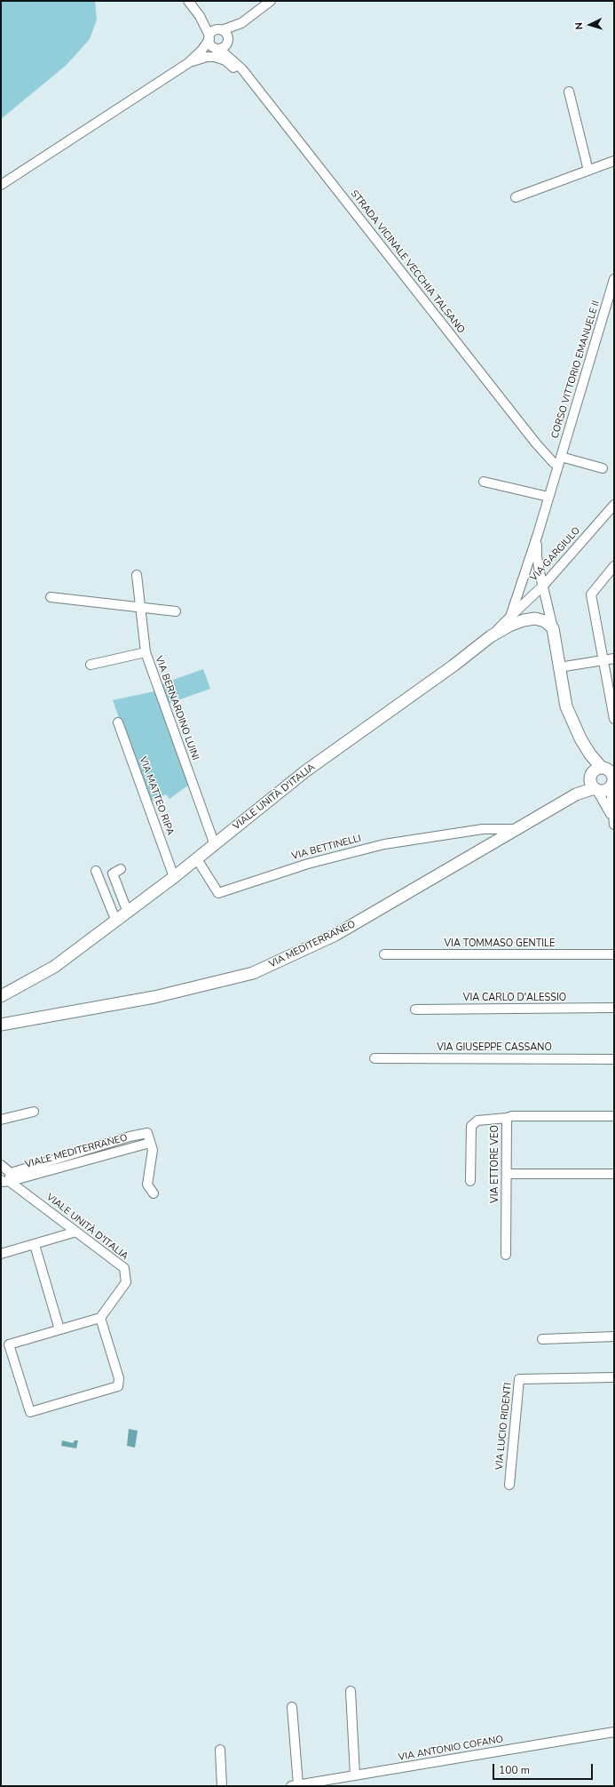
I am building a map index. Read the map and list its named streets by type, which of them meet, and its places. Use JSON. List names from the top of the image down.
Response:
{
  "streets": {
    "main road": ["VIALE UNITÀ D'ITALIA", "VIA MEDITERRANEO"],
    "street": [
      "STRADA VICINALE VECCHIA TALSANO",
      "CORSO VITTORIO EMANUELE II",
      "VIA GARGIULO",
      "VIA BERNARDINO LUINI",
      "VIA MATTEO RIPA",
      "VIA BETTINELLI",
      "VIA TOMMASO GENTILE",
      "VIA CARLO D'ALESSIO",
      "VIA GIUSEPPE CASSANO",
      "VIALE MEDITERRANEO",
      "VIA ETTORE VEO",
      "VIA LUCIO RIDENTI",
      "VIA ANTONIO COFANO"
    ]
  },
  "crossings": [
    ["STRADA VICINALE VECCHIA TALSANO", "CORSO VITTORIO EMANUELE II"],
    ["VIA GARGIULO", "VIALE UNITÀ D'ITALIA"],
    ["VIA BERNARDINO LUINI", "VIALE UNITÀ D'ITALIA"],
    ["VIA MATTEO RIPA", "VIALE UNITÀ D'ITALIA"],
    ["VIALE UNITÀ D'ITALIA", "VIA BETTINELLI"],
    ["VIALE UNITÀ D'ITALIA", "VIALE MEDITERRANEO"],
    ["VIA BETTINELLI", "VIA MEDITERRANEO"]
  ],
  "scale_bar": "100 m",
  "north": "left"
}
